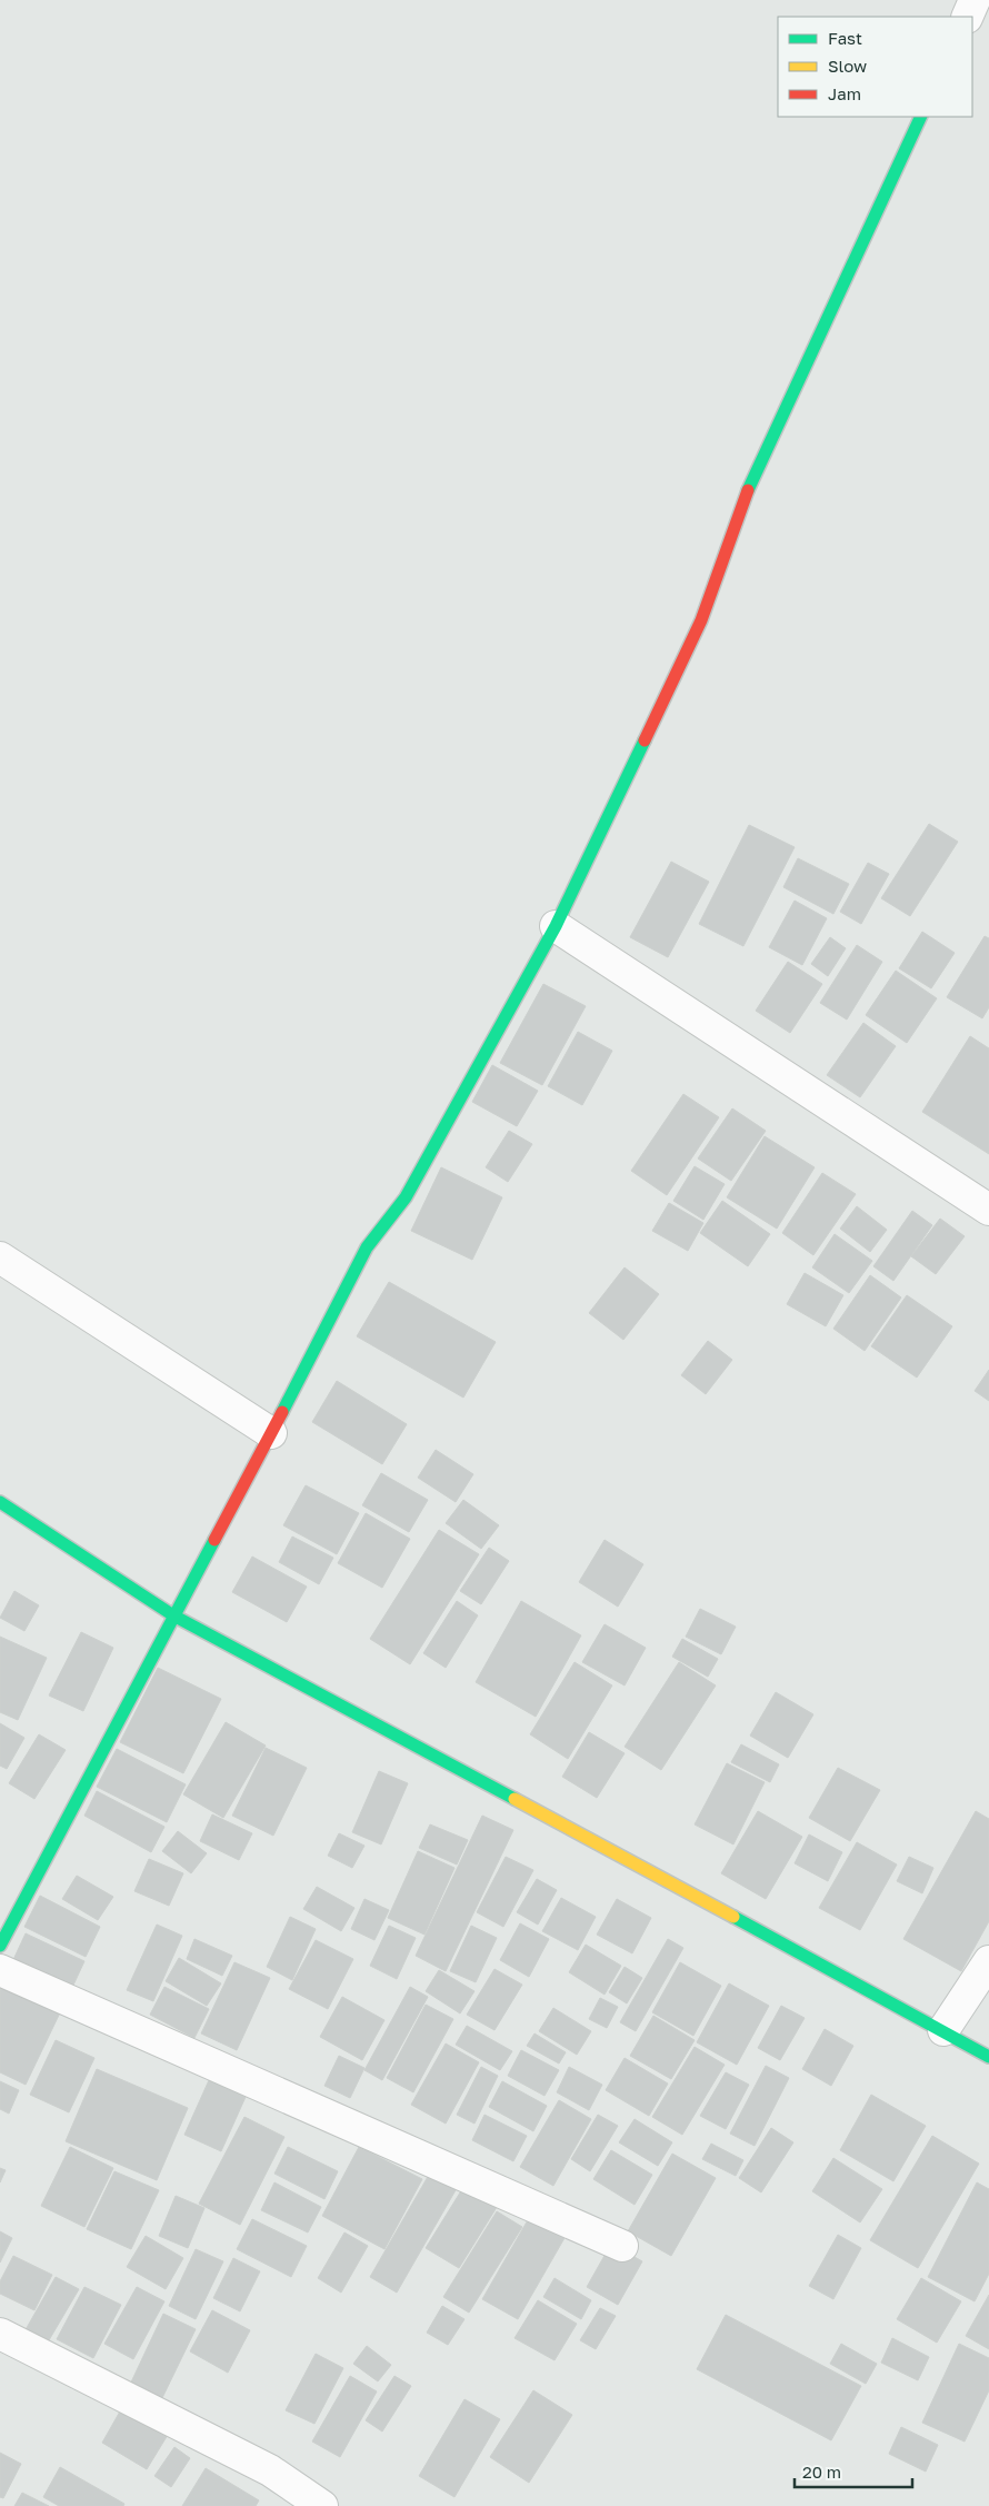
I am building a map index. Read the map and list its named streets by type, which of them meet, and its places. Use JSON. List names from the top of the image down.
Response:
{
  "legend": ["Fast", "Slow", "Jam"],
  "scale_bar": "20 m"
}
